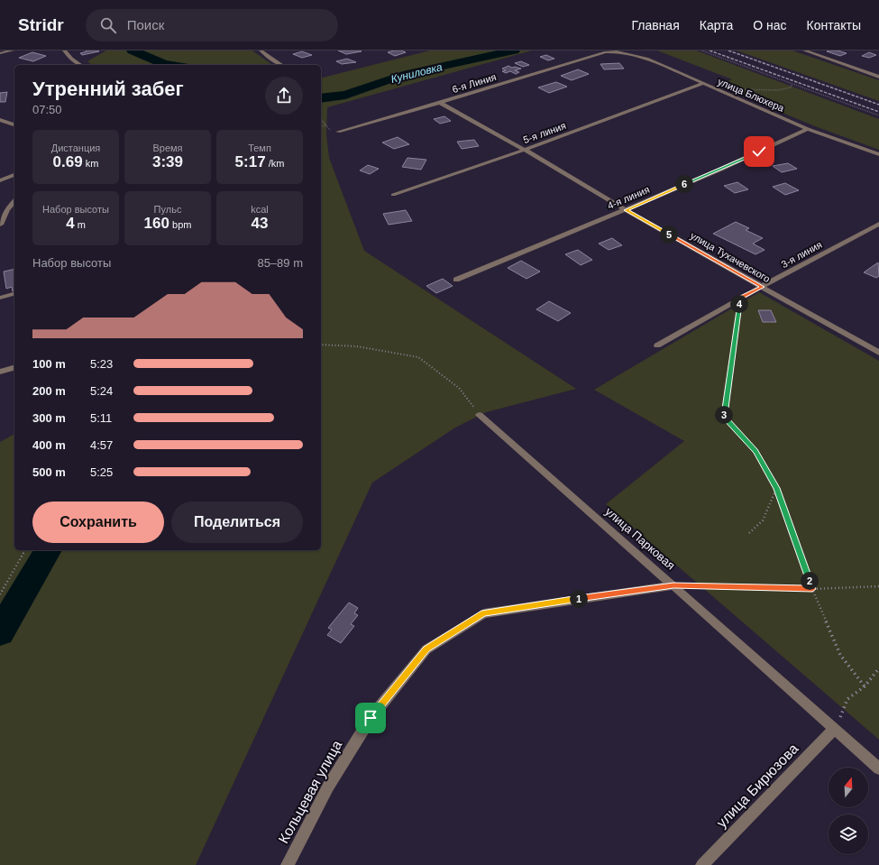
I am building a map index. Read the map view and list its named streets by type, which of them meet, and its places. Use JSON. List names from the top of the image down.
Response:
{
  "streets": {
    "street": [
      "6-я Линия",
      "улица Блюхера",
      "5-я линия",
      "4-я линия",
      "3-я линия",
      "улица Тухачевского",
      "улица Парковая",
      "улица Бирюзова",
      "Кольцевая улица"
    ]
  },
  "crossings": [
    ["6-я Линия", "улица Блюхера"],
    ["6-я Линия", "улица Тухачевского"],
    ["улица Блюхера", "5-я линия"],
    ["улица Блюхера", "4-я линия"],
    ["5-я линия", "улица Тухачевского"],
    ["4-я линия", "улица Тухачевского"],
    ["3-я линия", "улица Тухачевского"],
    ["улица Парковая", "улица Бирюзова"],
    ["улица Парковая", "Кольцевая улица"]
  ],
  "water": ["Куниловка"],
  "north": "top",
  "page": {
    "header": "Stridr",
    "search": "Поиск",
    "nav": [
      "Главная",
      "Карта",
      "О нас",
      "Контакты"
    ],
    "heading": ["Утренний забег", "07:50"],
    "stats": [
      ["Дистанция", "0.69 km"],
      ["Время", "3:39"],
      ["Темп", "5:17 /km"],
      ["Набор высоты", "4 m"],
      ["Пульс", "160 bpm"],
      ["kcal", "43"]
    ],
    "pins": [
      "6",
      "5",
      "4",
      "3",
      "2",
      "1"
    ],
    "chart": ["Набор высоты", "85–89 m"],
    "list": [
      {
        "name": "100 m",
        "note": "5:23"
      },
      {
        "name": "200 m",
        "note": "5:24"
      },
      {
        "name": "300 m",
        "note": "5:11"
      },
      {
        "name": "400 m",
        "note": "4:57"
      },
      {
        "name": "500 m",
        "note": "5:25"
      }
    ],
    "buttons": ["Сохранить", "Поделиться"]
  }
}
